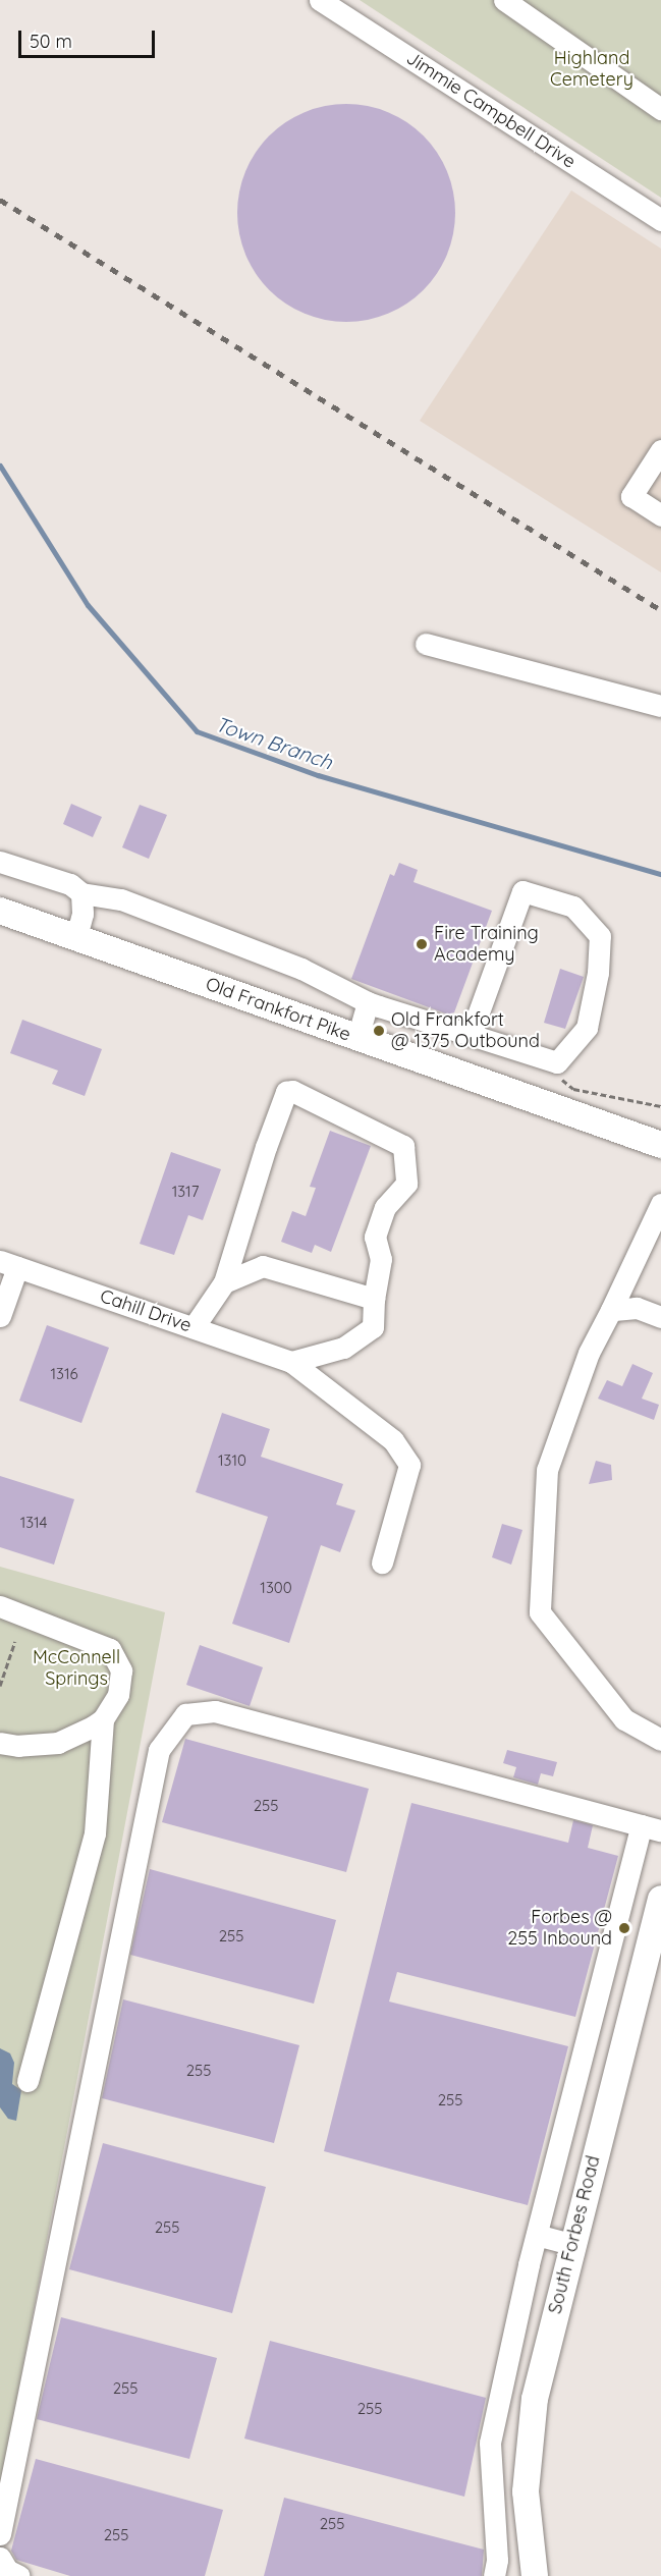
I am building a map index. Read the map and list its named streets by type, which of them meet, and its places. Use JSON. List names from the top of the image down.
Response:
{
  "streets": {
    "main road": ["Old Frankfort Pike", "South Forbes Road"],
    "street": ["Jimmie Campbell Drive", "Cahill Drive"]
  },
  "water": ["Town Branch"],
  "parks": ["Highland Cemetery", "McConnell Springs"],
  "places": ["Fire Training Academy", "Old Frankfort @ 1375 Outbound", "Forbes @ 255 Inbound"],
  "house_numbers": [
    "1317",
    "1316",
    "1310",
    "1314",
    "1300",
    "255",
    "255",
    "255",
    "255",
    "255",
    "255",
    "255",
    "255",
    "255"
  ],
  "scale_bar": "50 m"
}
